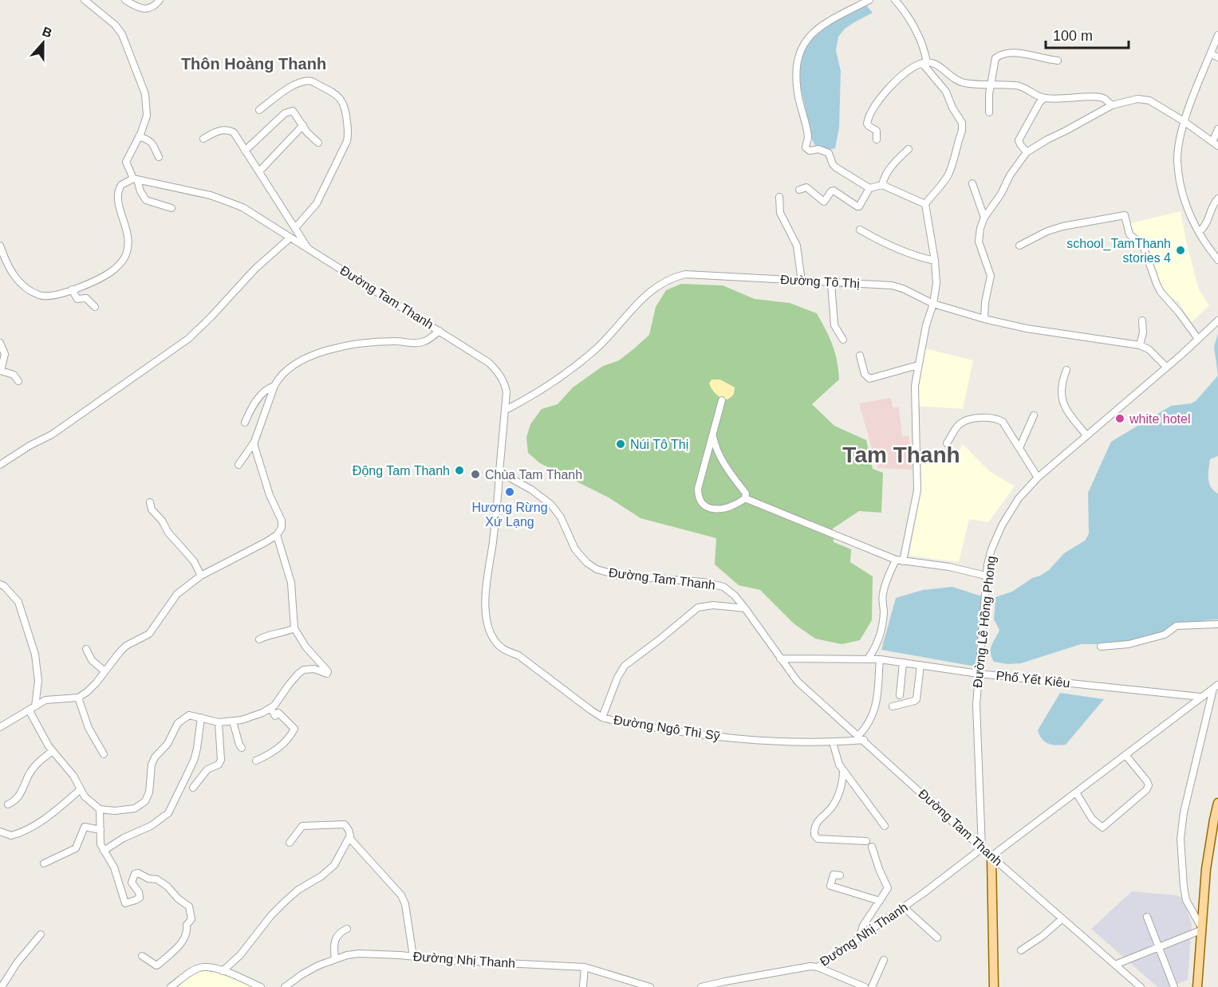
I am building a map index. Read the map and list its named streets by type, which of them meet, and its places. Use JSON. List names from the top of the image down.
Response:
{
  "streets": {
    "street": [
      "Đường Tô Thị",
      "Đường Tam Thanh",
      "Đường Lê Hồng Phong",
      "Phố Yết Kiêu",
      "Đường Ngô Thì Sỹ",
      "Đường Nhị Thanh"
    ]
  },
  "crossings": [
    ["Đường Tô Thị", "Đường Tam Thanh"],
    ["Đường Tô Thị", "Đường Lê Hồng Phong"],
    ["Đường Tam Thanh", "Đường Lê Hồng Phong"],
    ["Đường Tam Thanh", "Phố Yết Kiêu"],
    ["Đường Tam Thanh", "Đường Ngô Thì Sỹ"],
    ["Đường Tam Thanh", "Đường Nhị Thanh"],
    ["Đường Lê Hồng Phong", "Phố Yết Kiêu"],
    ["Đường Lê Hồng Phong", "Đường Nhị Thanh"]
  ],
  "districts": ["Thôn Hoàng Thanh", "Tam Thanh"],
  "places": [
    "school_TamThanh stories 4",
    "white hotel",
    "Núi Tô Thị",
    "Động Tam Thanh",
    "Chùa Tam Thanh",
    "Hương Rừng Xứ Lạng"
  ],
  "scale_bar": "100 m",
  "north": "top"
}
